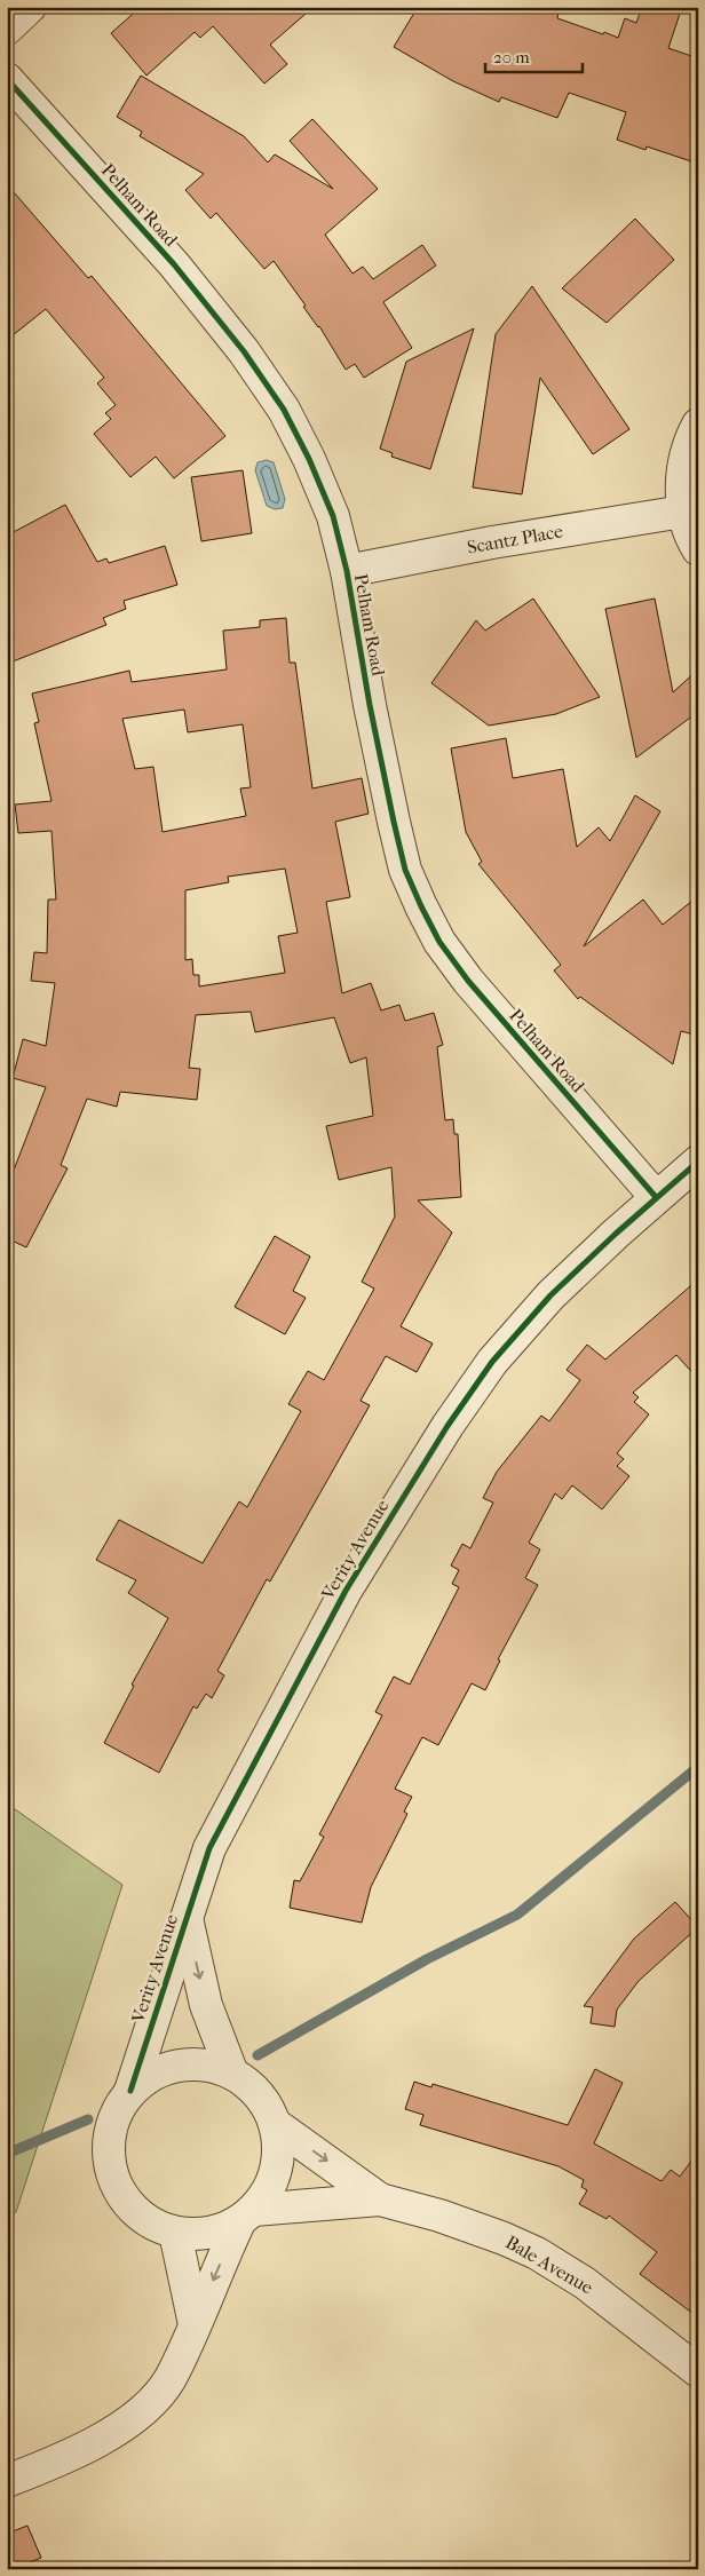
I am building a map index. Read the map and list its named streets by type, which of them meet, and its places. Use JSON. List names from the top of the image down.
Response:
{
  "streets": {
    "street": [
      "Pelham Road",
      "Scantz Place",
      "Verity Avenue",
      "Bale Avenue"
    ]
  },
  "crossings": [
    ["Pelham Road", "Scantz Place"],
    ["Pelham Road", "Verity Avenue"],
    ["Verity Avenue", "Bale Avenue"]
  ],
  "scale_bar": "20 m"
}
